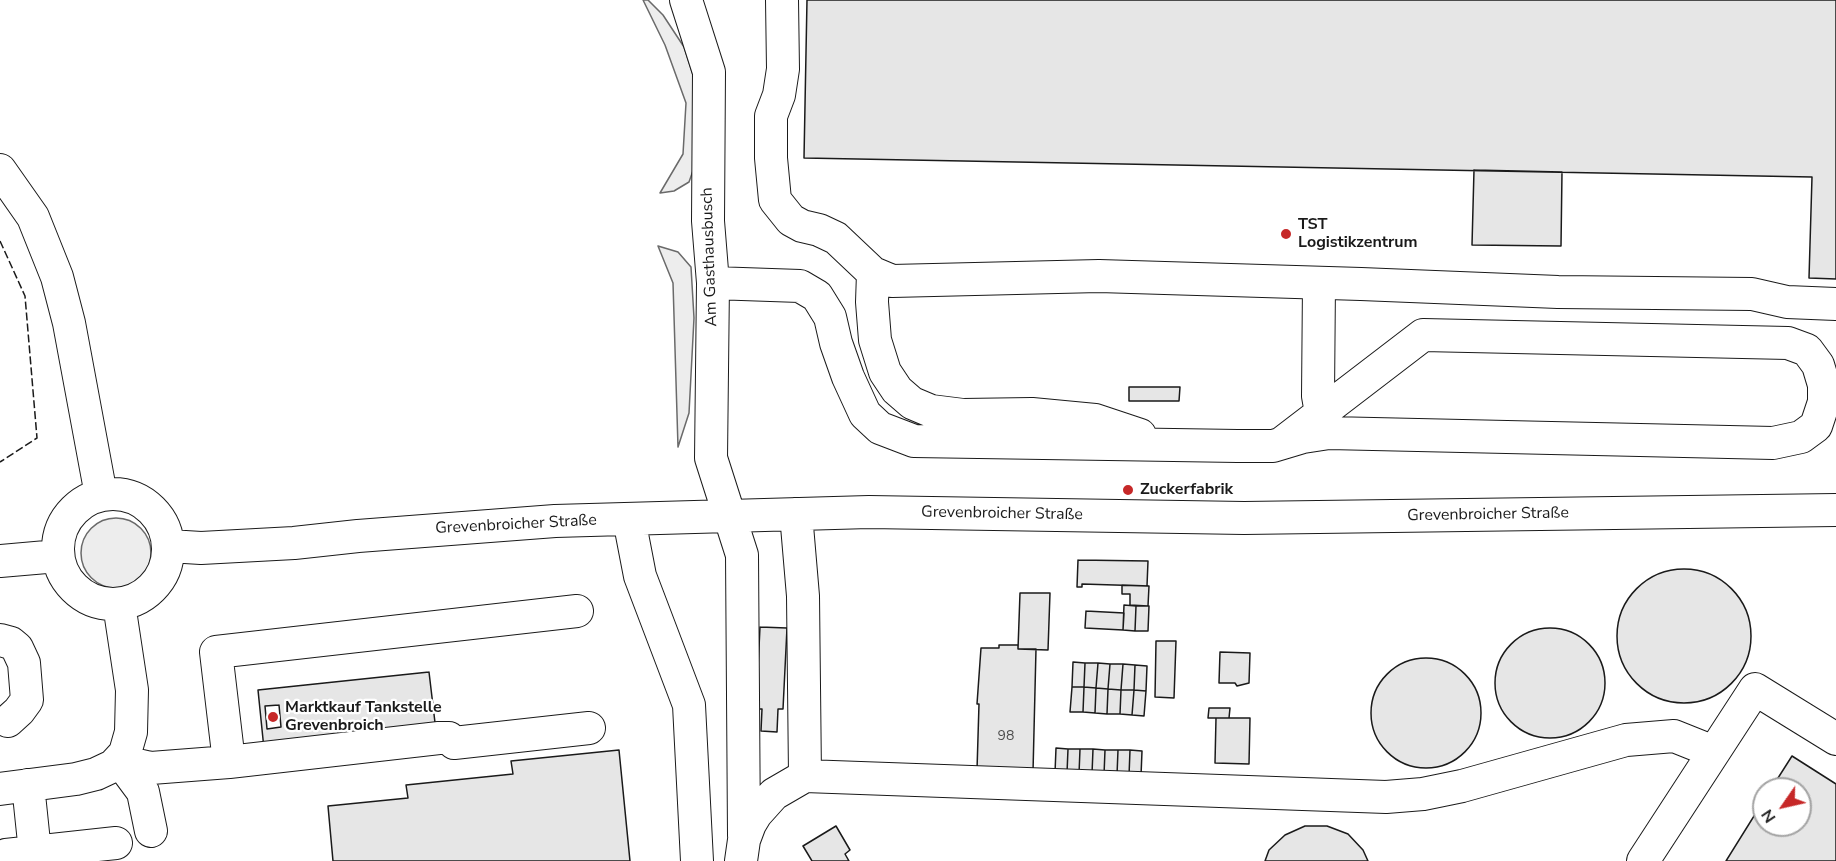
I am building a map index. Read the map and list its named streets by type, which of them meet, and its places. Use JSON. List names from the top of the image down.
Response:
{
  "streets": {
    "street": ["Am Gasthausbusch", "Grevenbroicher Straße"]
  },
  "crossings": [
    ["Am Gasthausbusch", "Grevenbroicher Straße"]
  ],
  "places": ["TST Logistikzentrum", "Zuckerfabrik", "Marktkauf Tankstelle Grevenbroich"],
  "house_numbers": ["98"],
  "north": "bottom left"
}
